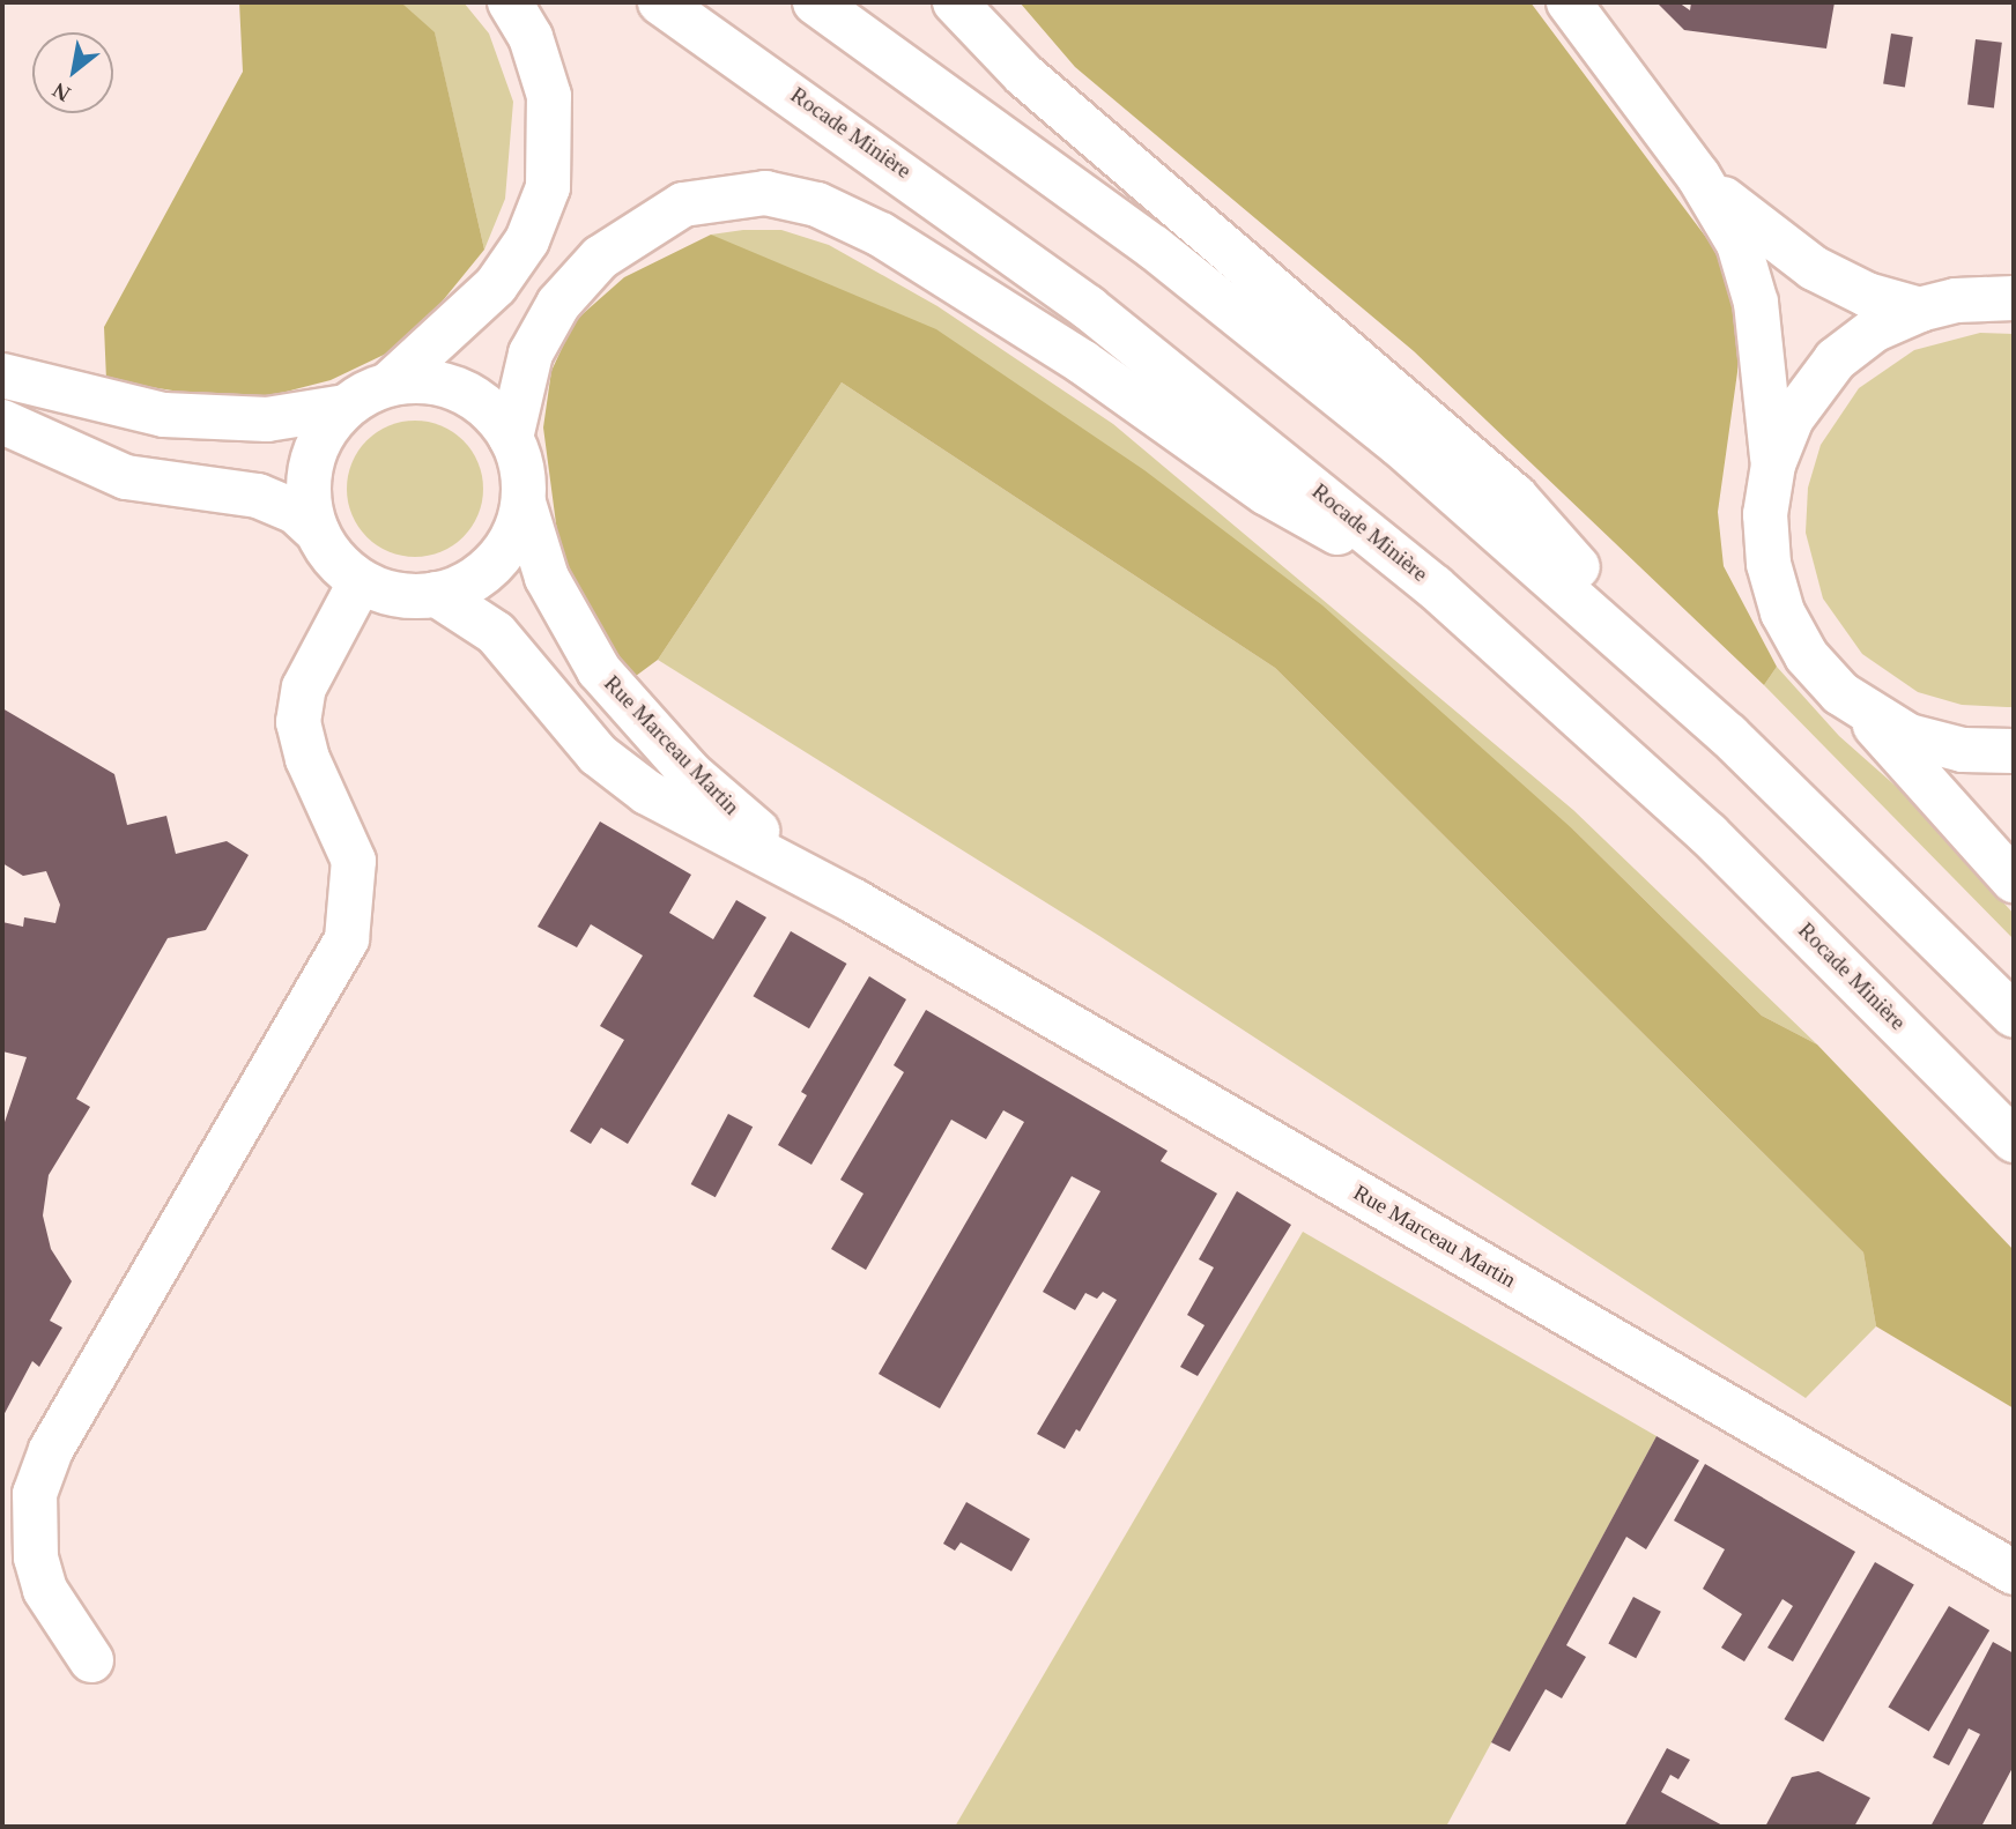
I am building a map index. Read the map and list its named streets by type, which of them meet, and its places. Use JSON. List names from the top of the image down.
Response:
{
  "streets": {
    "main road": ["Rocade Minière", "Rue Marceau Martin"]
  },
  "north": "bottom left"
}
